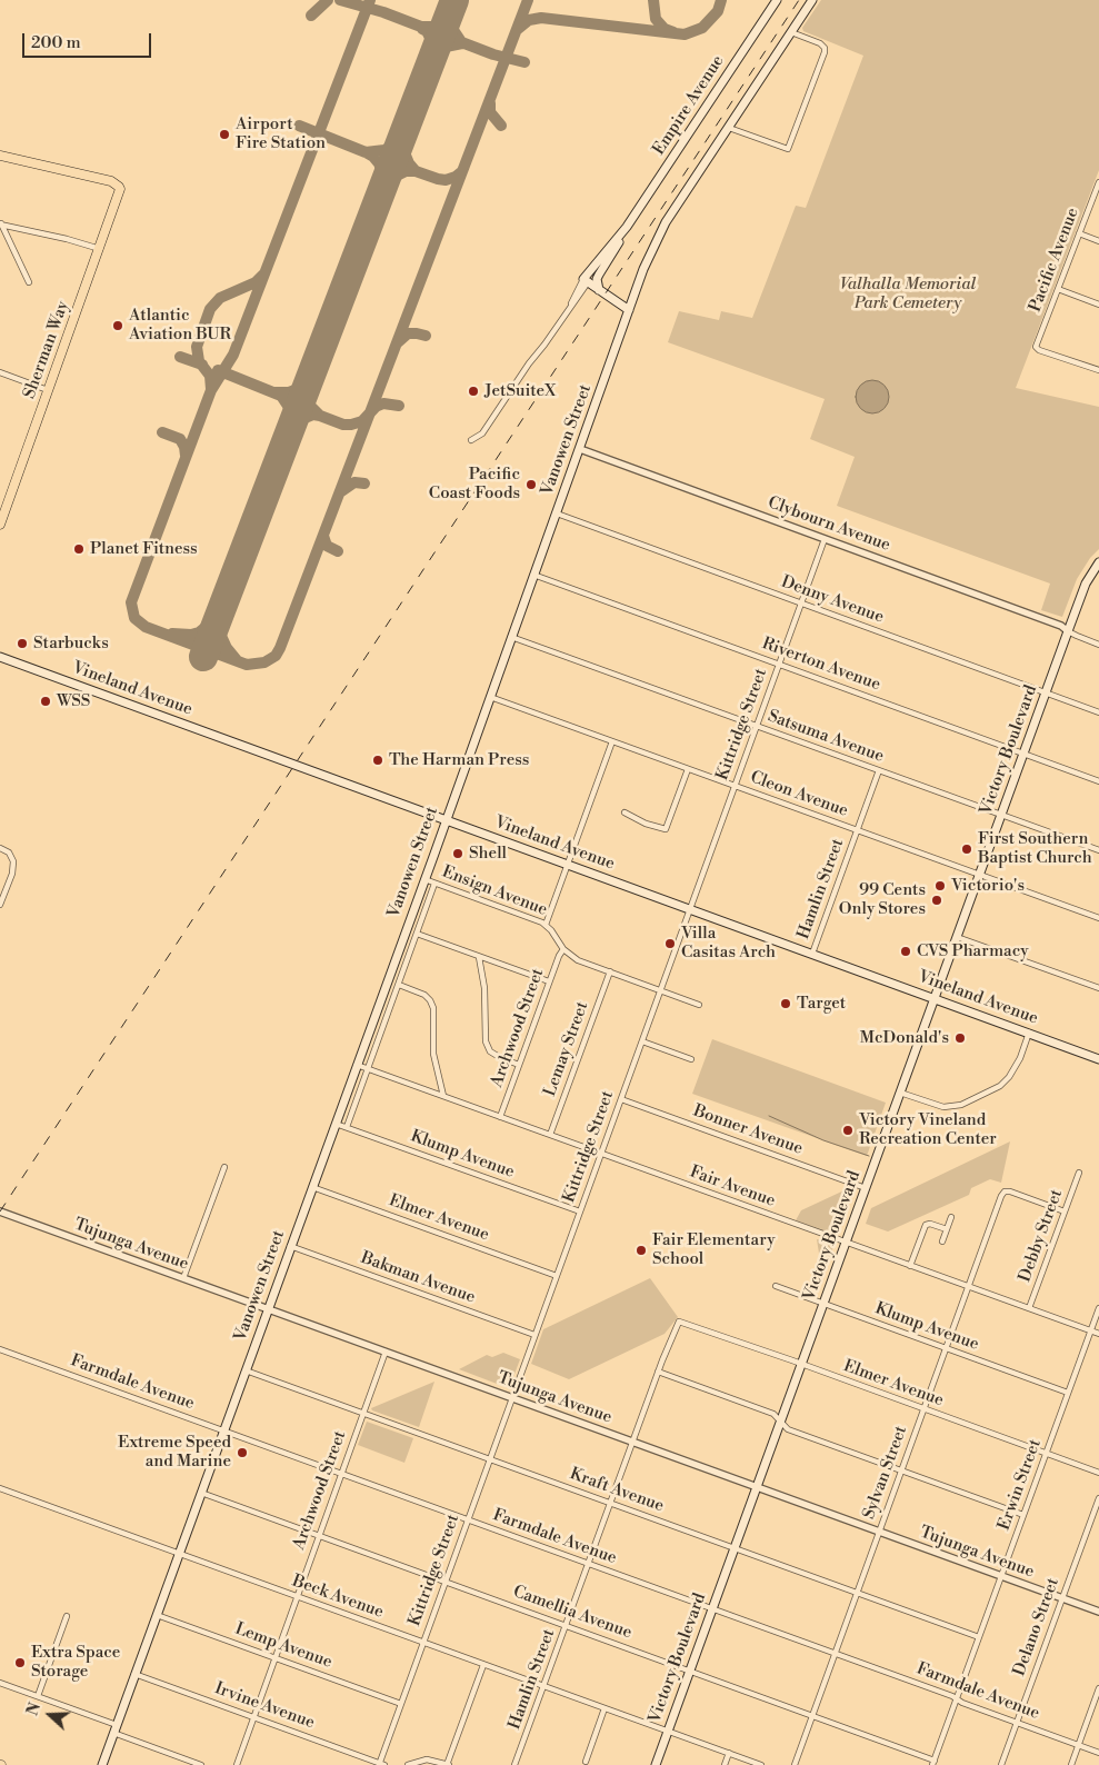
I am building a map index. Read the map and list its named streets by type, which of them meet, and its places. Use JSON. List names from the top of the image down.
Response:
{
  "streets": {
    "main road": [
      "Empire Avenue",
      "Sherman Way",
      "Vanowen Street",
      "Vineland Avenue",
      "Victory Boulevard"
    ],
    "street": [
      "Pacific Avenue",
      "Clybourn Avenue",
      "Denny Avenue",
      "Riverton Avenue",
      "Kittridge Street",
      "Satsuma Avenue",
      "Cleon Avenue",
      "Hamlin Street",
      "Ensign Avenue",
      "Archwood Street",
      "Lemay Street",
      "Bonner Avenue",
      "Klump Avenue",
      "Fair Avenue",
      "Elmer Avenue",
      "Debby Street",
      "Tujunga Avenue",
      "Bakman Avenue",
      "Farmdale Avenue",
      "Sylvan Street",
      "Erwin Street",
      "Kraft Avenue",
      "Beck Avenue",
      "Camellia Avenue",
      "Delano Street",
      "Lemp Avenue",
      "Irvine Avenue"
    ]
  },
  "crossings": [
    ["Vanowen Street", "Clybourn Avenue"],
    ["Vanowen Street", "Denny Avenue"],
    ["Vanowen Street", "Riverton Avenue"],
    ["Vanowen Street", "Vineland Avenue"],
    ["Vanowen Street", "Satsuma Avenue"],
    ["Vanowen Street", "Cleon Avenue"],
    ["Vanowen Street", "Ensign Avenue"],
    ["Vanowen Street", "Klump Avenue"],
    ["Vanowen Street", "Fair Avenue"],
    ["Vanowen Street", "Elmer Avenue"],
    ["Vanowen Street", "Tujunga Avenue"],
    ["Vanowen Street", "Bakman Avenue"],
    ["Vanowen Street", "Farmdale Avenue"],
    ["Vanowen Street", "Kraft Avenue"],
    ["Vanowen Street", "Beck Avenue"],
    ["Vanowen Street", "Camellia Avenue"],
    ["Vanowen Street", "Lemp Avenue"],
    ["Vanowen Street", "Irvine Avenue"],
    ["Clybourn Avenue", "Kittridge Street"],
    ["Clybourn Avenue", "Victory Boulevard"],
    ["Denny Avenue", "Kittridge Street"],
    ["Denny Avenue", "Victory Boulevard"],
    ["Riverton Avenue", "Kittridge Street"],
    ["Riverton Avenue", "Victory Boulevard"],
    ["Vineland Avenue", "Kittridge Street"],
    ["Vineland Avenue", "Victory Boulevard"],
    ["Vineland Avenue", "Hamlin Street"],
    ["Kittridge Street", "Satsuma Avenue"],
    ["Kittridge Street", "Cleon Avenue"],
    ["Kittridge Street", "Ensign Avenue"],
    ["Kittridge Street", "Bonner Avenue"],
    ["Kittridge Street", "Klump Avenue"],
    ["Kittridge Street", "Fair Avenue"],
    ["Kittridge Street", "Elmer Avenue"],
    ["Kittridge Street", "Tujunga Avenue"],
    ["Kittridge Street", "Bakman Avenue"],
    ["Kittridge Street", "Farmdale Avenue"],
    ["Kittridge Street", "Kraft Avenue"],
    ["Kittridge Street", "Beck Avenue"],
    ["Kittridge Street", "Camellia Avenue"],
    ["Kittridge Street", "Lemp Avenue"],
    ["Kittridge Street", "Irvine Avenue"],
    ["Satsuma Avenue", "Victory Boulevard"],
    ["Satsuma Avenue", "Hamlin Street"],
    ["Victory Boulevard", "Cleon Avenue"],
    ["Victory Boulevard", "Bonner Avenue"],
    ["Victory Boulevard", "Klump Avenue"],
    ["Victory Boulevard", "Fair Avenue"],
    ["Victory Boulevard", "Elmer Avenue"],
    ["Victory Boulevard", "Tujunga Avenue"],
    ["Victory Boulevard", "Farmdale Avenue"],
    ["Victory Boulevard", "Kraft Avenue"],
    ["Victory Boulevard", "Beck Avenue"],
    ["Victory Boulevard", "Camellia Avenue"],
    ["Cleon Avenue", "Hamlin Street"],
    ["Hamlin Street", "Elmer Avenue"],
    ["Hamlin Street", "Tujunga Avenue"],
    ["Hamlin Street", "Farmdale Avenue"],
    ["Hamlin Street", "Kraft Avenue"],
    ["Hamlin Street", "Beck Avenue"],
    ["Hamlin Street", "Camellia Avenue"],
    ["Ensign Avenue", "Archwood Street"],
    ["Ensign Avenue", "Lemay Street"],
    ["Archwood Street", "Fair Avenue"],
    ["Archwood Street", "Tujunga Avenue"],
    ["Archwood Street", "Farmdale Avenue"],
    ["Archwood Street", "Kraft Avenue"],
    ["Archwood Street", "Beck Avenue"],
    ["Archwood Street", "Camellia Avenue"],
    ["Archwood Street", "Lemp Avenue"],
    ["Archwood Street", "Irvine Avenue"],
    ["Lemay Street", "Fair Avenue"],
    ["Klump Avenue", "Sylvan Street"],
    ["Klump Avenue", "Erwin Street"],
    ["Fair Avenue", "Debby Street"],
    ["Fair Avenue", "Sylvan Street"],
    ["Fair Avenue", "Erwin Street"],
    ["Elmer Avenue", "Sylvan Street"],
    ["Elmer Avenue", "Erwin Street"],
    ["Debby Street", "Sylvan Street"],
    ["Tujunga Avenue", "Sylvan Street"],
    ["Tujunga Avenue", "Erwin Street"],
    ["Tujunga Avenue", "Delano Street"],
    ["Farmdale Avenue", "Sylvan Street"],
    ["Farmdale Avenue", "Erwin Street"],
    ["Farmdale Avenue", "Delano Street"],
    ["Sylvan Street", "Kraft Avenue"],
    ["Sylvan Street", "Camellia Avenue"],
    ["Erwin Street", "Kraft Avenue"],
    ["Erwin Street", "Camellia Avenue"]
  ],
  "parks": ["Valhalla Memorial Park Cemetery"],
  "places": [
    "Airport Fire Station",
    "Atlantic Aviation BUR",
    "JetSuiteX",
    "Pacific Coast Foods",
    "Planet Fitness",
    "Starbucks",
    "WSS",
    "The Harman Press",
    "First Southern Baptist Church",
    "Shell",
    "Victorio's",
    "99 Cents Only Stores",
    "Villa Casitas Arch",
    "CVS Pharmacy",
    "Target",
    "McDonald's",
    "Victory Vineland Recreation Center",
    "Fair Elementary School",
    "Extreme Speed and Marine",
    "Extra Space Storage"
  ],
  "scale_bar": "200 m",
  "north": "left"
}
